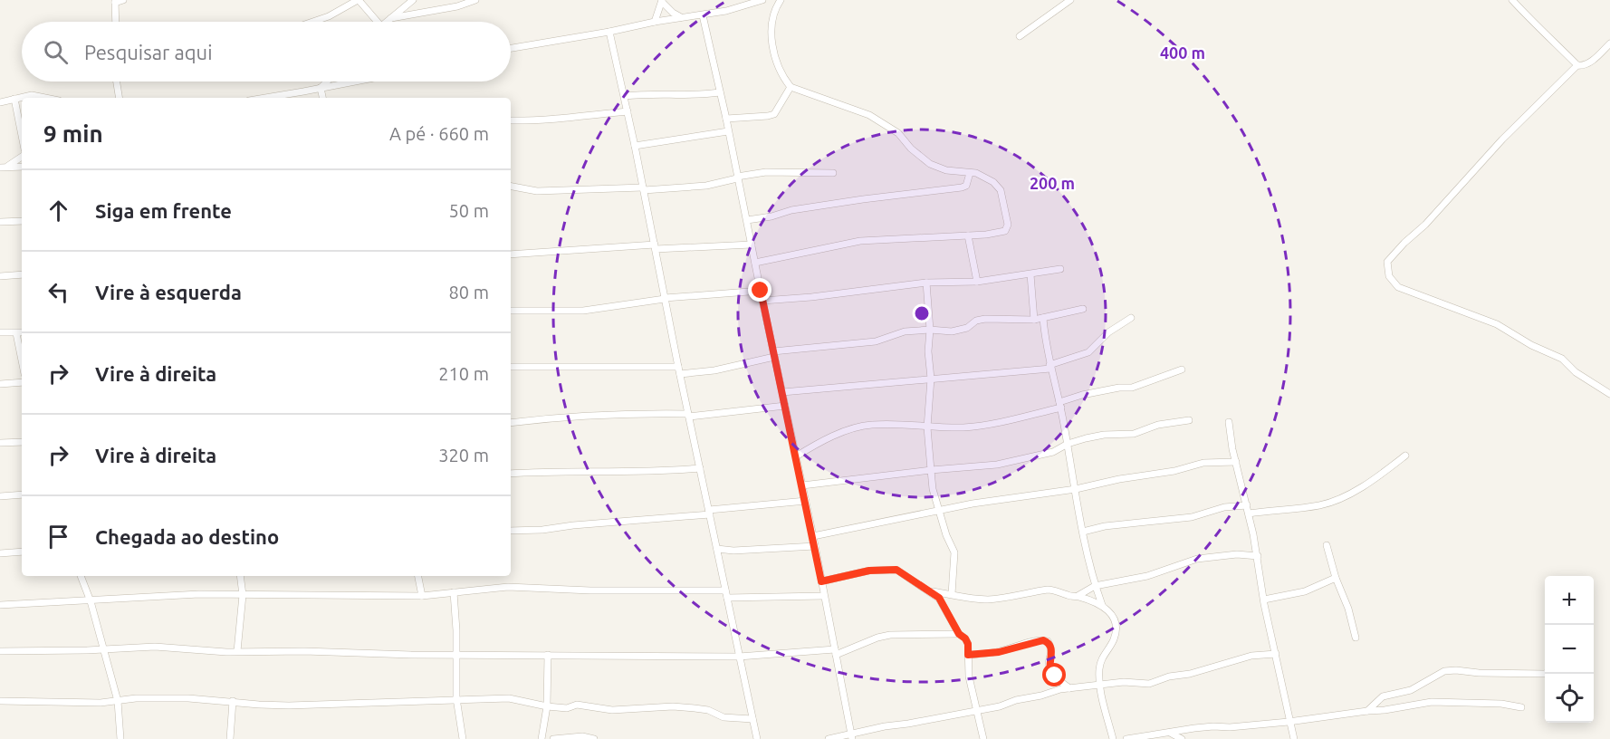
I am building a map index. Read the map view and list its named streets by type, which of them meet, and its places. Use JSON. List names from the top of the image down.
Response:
{
  "page": {
    "search": "Pesquisar aqui",
    "heading": ["9 min", "A pé · 660 m"],
    "list": [
      ["Siga em frente", "50 m"],
      ["Vire à esquerda", "80 m"],
      ["Vire à direita", "210 m"],
      ["Vire à direita", "320 m"],
      "Chegada ao destino"
    ],
    "map_buttons": ["+", "−"]
  },
  "rings": ["400 m", "200 m"]
}
